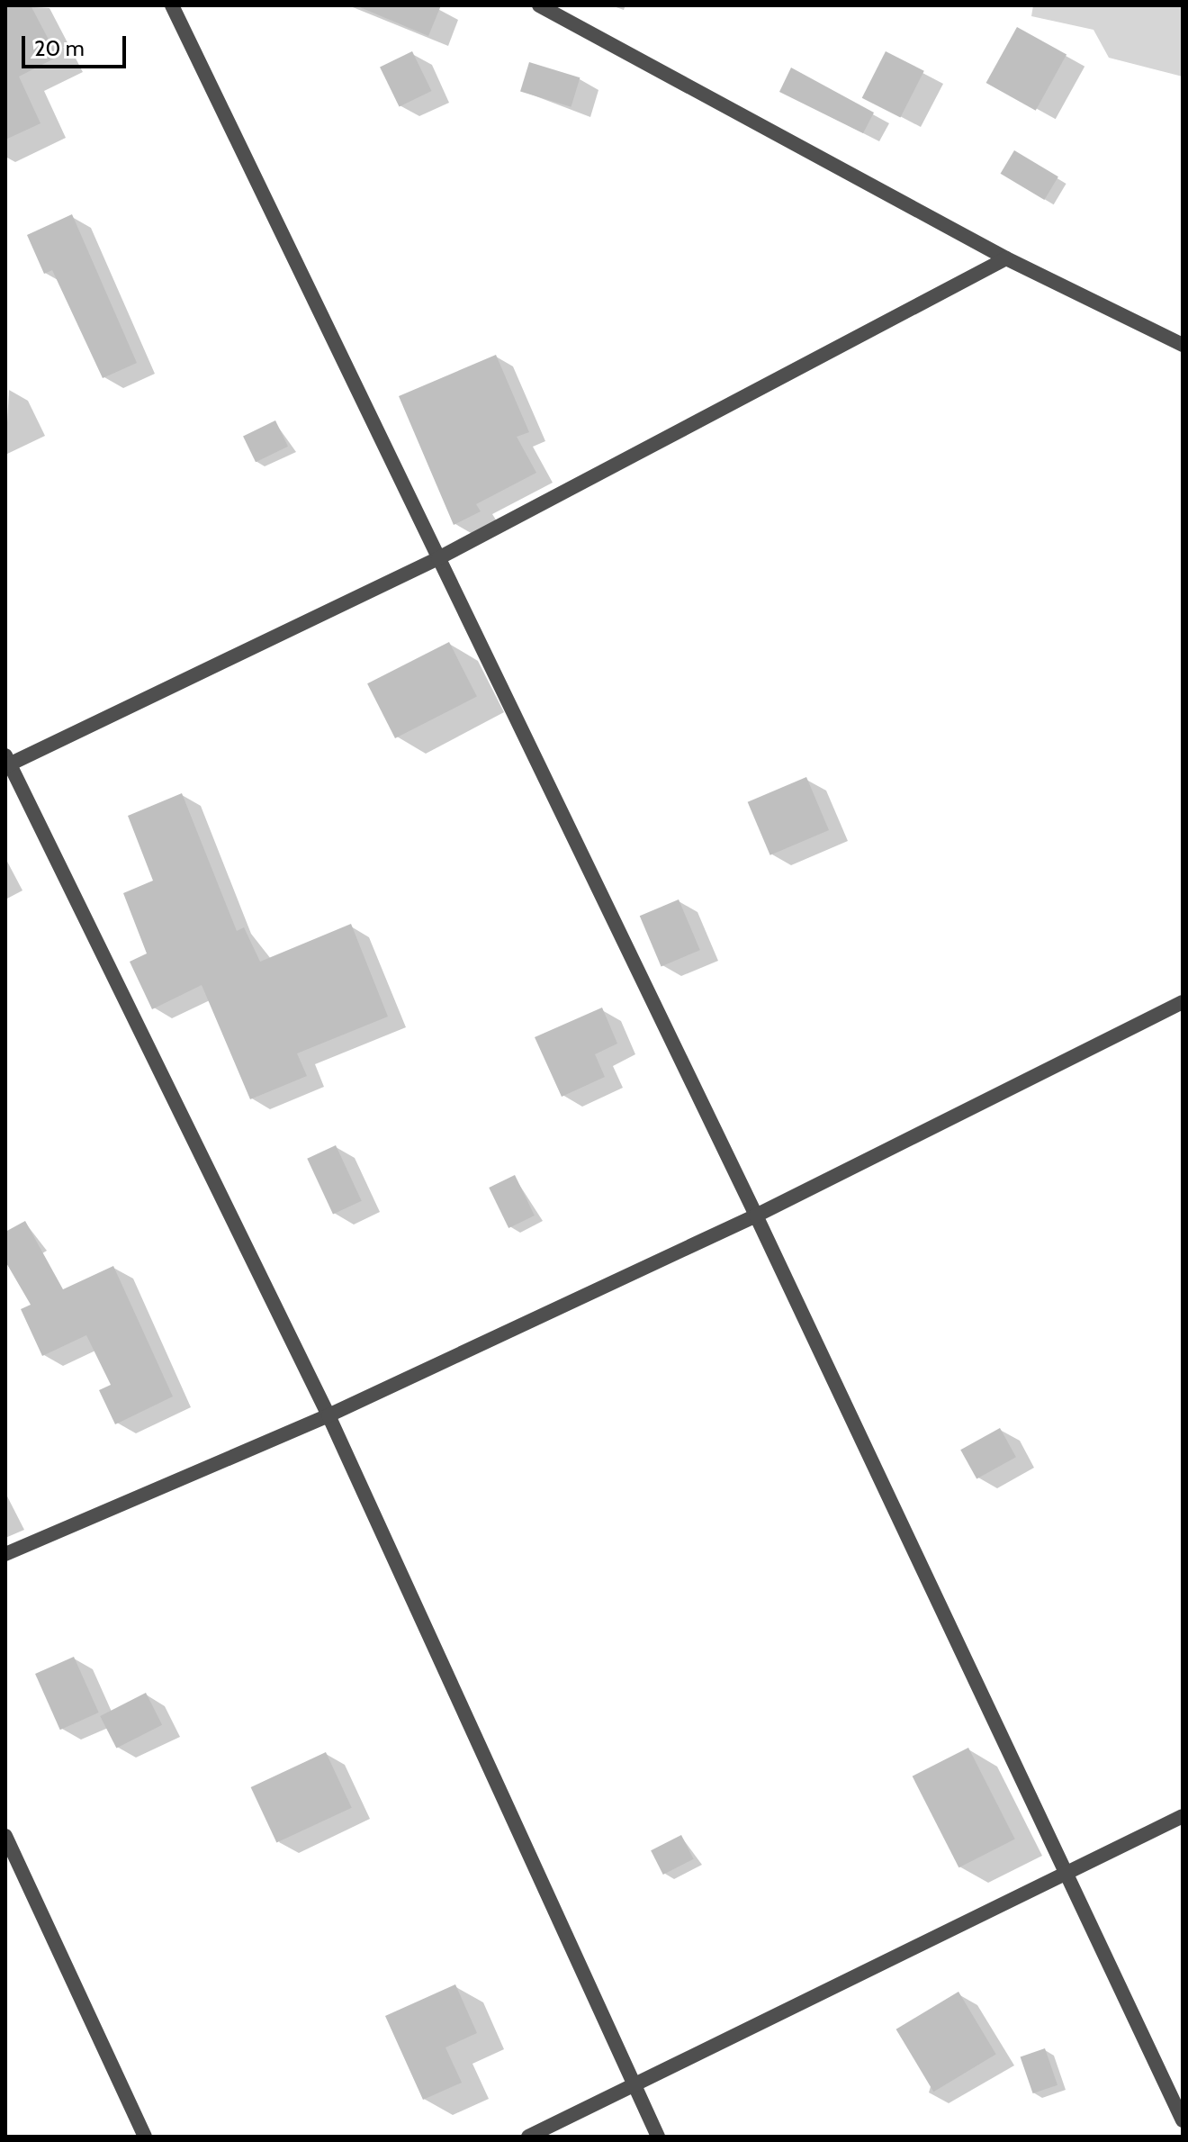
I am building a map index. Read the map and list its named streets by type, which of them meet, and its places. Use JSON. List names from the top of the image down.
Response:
{
  "scale_bar": "20 m"
}
